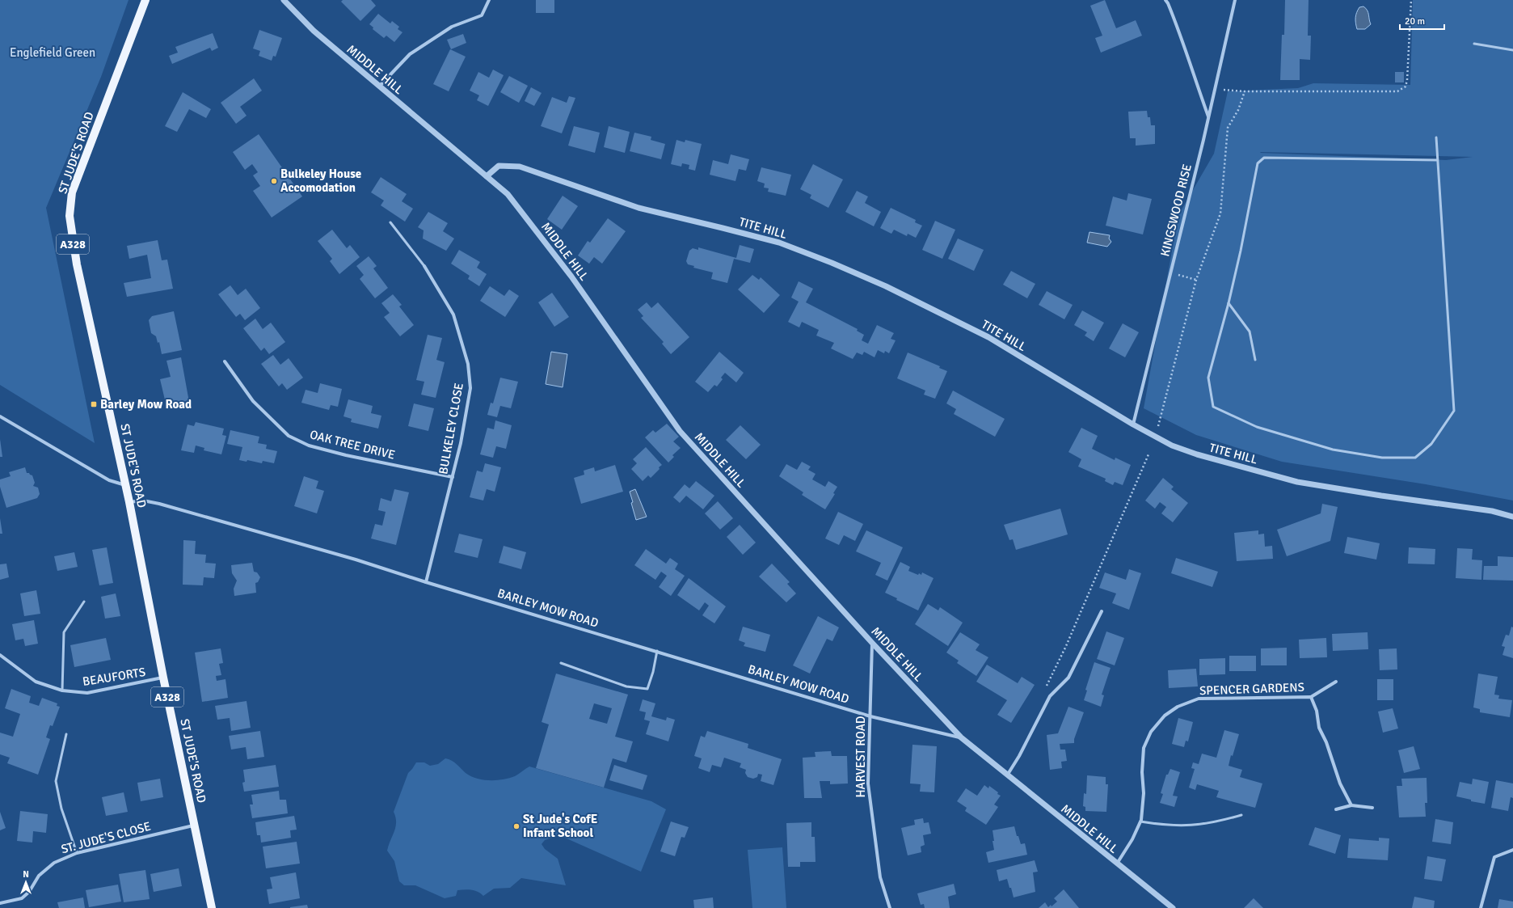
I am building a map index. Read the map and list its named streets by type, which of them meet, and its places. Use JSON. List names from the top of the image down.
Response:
{
  "streets": {
    "main road": ["ST JUDE'S ROAD", "A328"],
    "street": [
      "MIDDLE HILL",
      "KINGSWOOD RISE",
      "TITE HILL",
      "BULKELEY CLOSE",
      "OAK TREE DRIVE",
      "BARLEY MOW ROAD",
      "BEAUFORTS",
      "SPENCER GARDENS",
      "HARVEST ROAD",
      "ST. JUDE'S CLOSE"
    ]
  },
  "crossings": [
    ["MIDDLE HILL", "TITE HILL"],
    ["MIDDLE HILL", "BARLEY MOW ROAD"],
    ["MIDDLE HILL", "SPENCER GARDENS"],
    ["MIDDLE HILL", "HARVEST ROAD"],
    ["ST JUDE'S ROAD", "BARLEY MOW ROAD"],
    ["ST JUDE'S ROAD", "BEAUFORTS"],
    ["ST JUDE'S ROAD", "ST. JUDE'S CLOSE"],
    ["KINGSWOOD RISE", "TITE HILL"],
    ["BULKELEY CLOSE", "OAK TREE DRIVE"],
    ["BULKELEY CLOSE", "BARLEY MOW ROAD"],
    ["BARLEY MOW ROAD", "HARVEST ROAD"]
  ],
  "parks": ["Englefield Green"],
  "places": {
    "other": ["Bulkeley House Accomodation", "St Jude's CofE Infant School"],
    "transit": ["Barley Mow Road"]
  },
  "scale_bar": "20 m",
  "north": "top"
}
